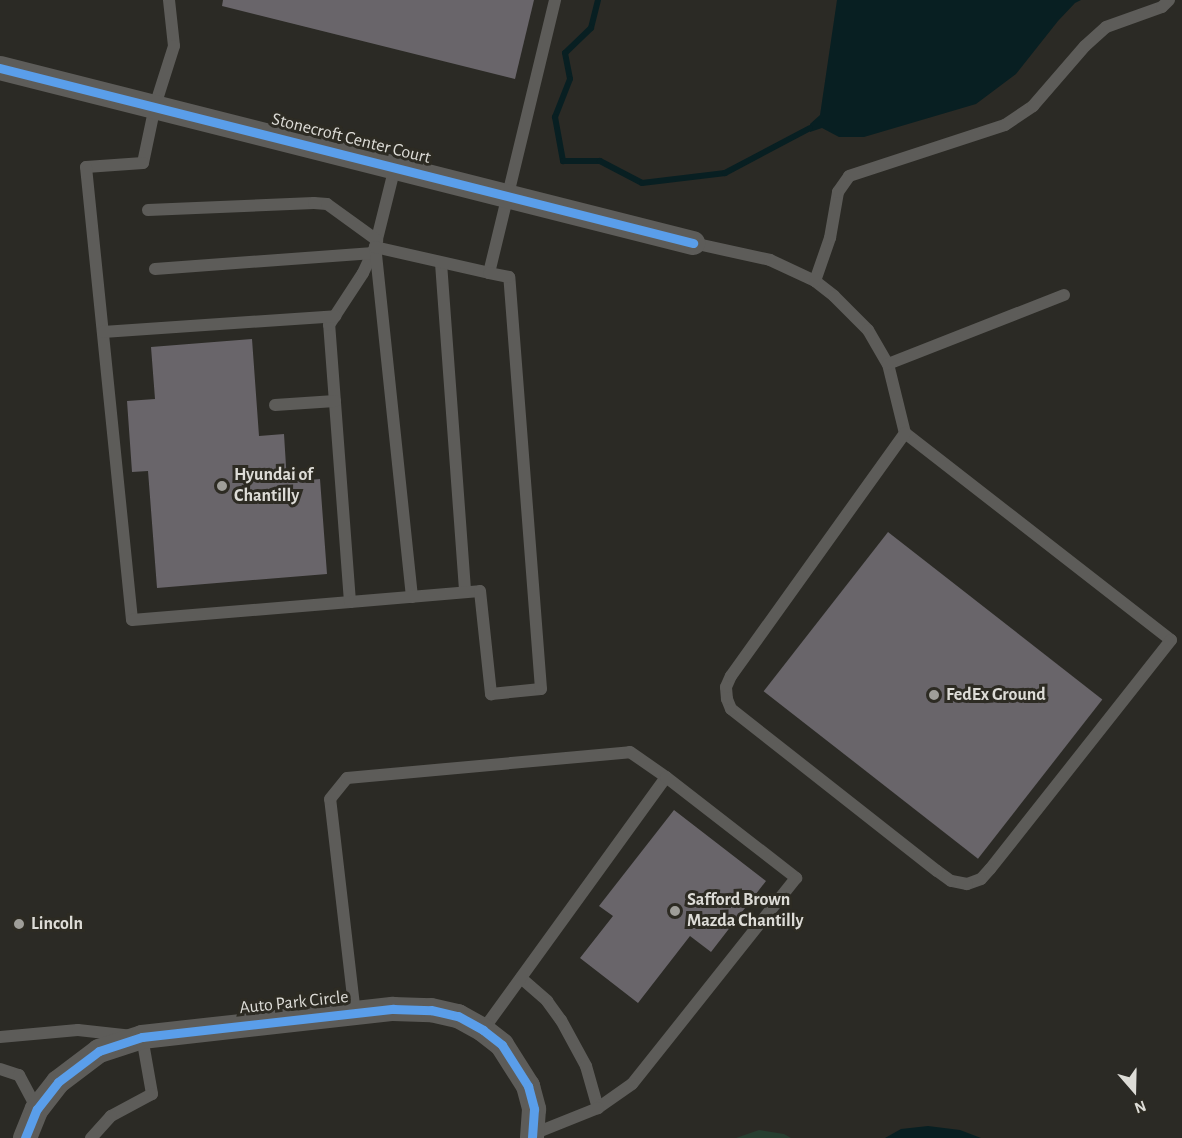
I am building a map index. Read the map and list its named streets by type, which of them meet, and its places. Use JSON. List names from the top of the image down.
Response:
{
  "streets": {
    "street": ["Stonecroft Center Court", "Auto Park Circle"]
  },
  "places": [
    "Hyundai of Chantilly",
    "FedEx Ground",
    "Safford Brown Mazda Chantilly",
    "Lincoln"
  ],
  "north": "bottom"
}
